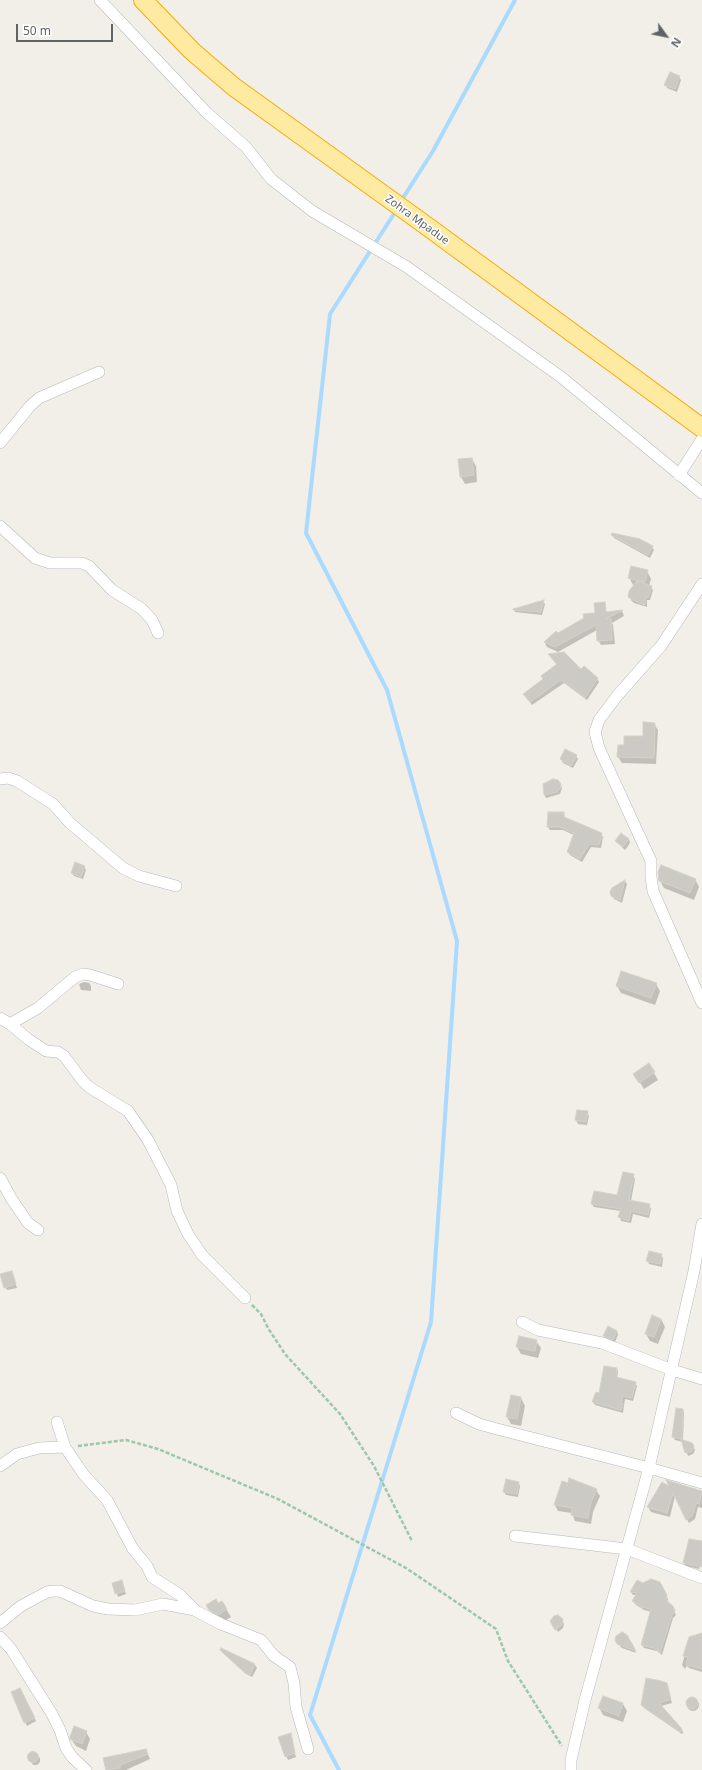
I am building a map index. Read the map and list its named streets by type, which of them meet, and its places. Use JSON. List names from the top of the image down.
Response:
{
  "streets": {
    "highway": ["Zohra Mpadue"]
  },
  "scale_bar": "50 m",
  "north": "bottom right"
}
